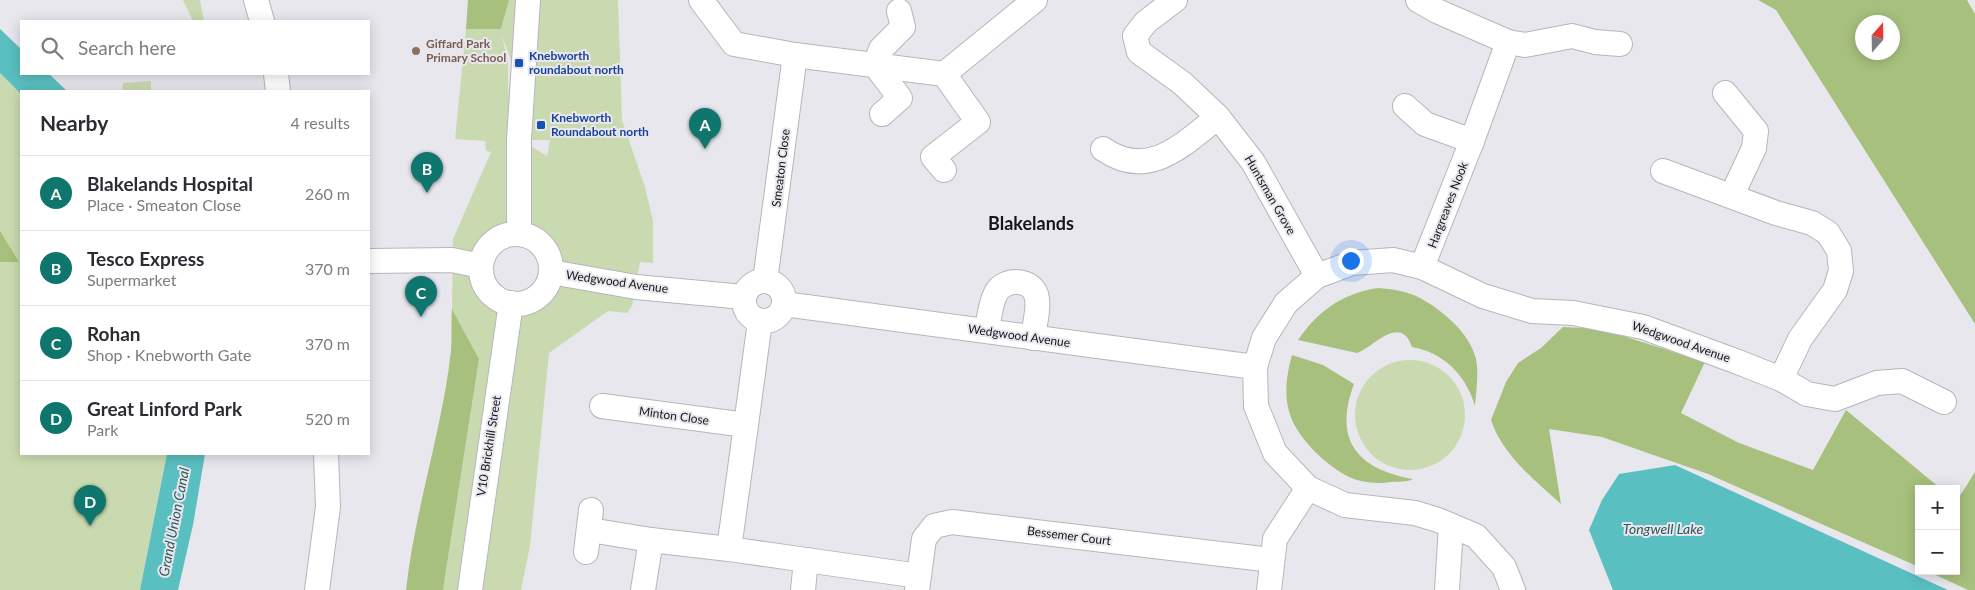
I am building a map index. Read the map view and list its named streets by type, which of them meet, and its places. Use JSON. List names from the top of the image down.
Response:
{
  "streets": {
    "street": [
      "Smeaton Close",
      "Huntsman Grove",
      "Hargreaves Nook",
      "Wedgwood Avenue",
      "Minton Close",
      "V10 Brickhill Street",
      "Bessemer Court"
    ]
  },
  "crossings": [
    ["Smeaton Close", "Wedgwood Avenue"],
    ["Huntsman Grove", "Wedgwood Avenue"],
    ["Hargreaves Nook", "Wedgwood Avenue"],
    ["Wedgwood Avenue", "V10 Brickhill Street"]
  ],
  "districts": ["Blakelands"],
  "water": ["Grand Union Canal", "Tongwell Lake"],
  "places": {
    "other": ["Giffard Park Primary School"],
    "transit": ["Knebworth roundabout north", "Knebworth Roundabout north"]
  },
  "north": "top",
  "page": {
    "search": "Search here",
    "heading": ["Nearby", "4 results"],
    "pins": [
      "A",
      "B",
      "C",
      "D"
    ],
    "list": [
      {
        "mark": "A",
        "name": "Blakelands Hospital",
        "note": "Place · Smeaton Close",
        "value": "260 m"
      },
      {
        "mark": "B",
        "name": "Tesco Express",
        "note": "Supermarket",
        "value": "370 m"
      },
      {
        "mark": "C",
        "name": "Rohan",
        "note": "Shop · Knebworth Gate",
        "value": "370 m"
      },
      {
        "mark": "D",
        "name": "Great Linford Park",
        "note": "Park",
        "value": "520 m"
      }
    ],
    "map_buttons": ["+", "−"]
  }
}
